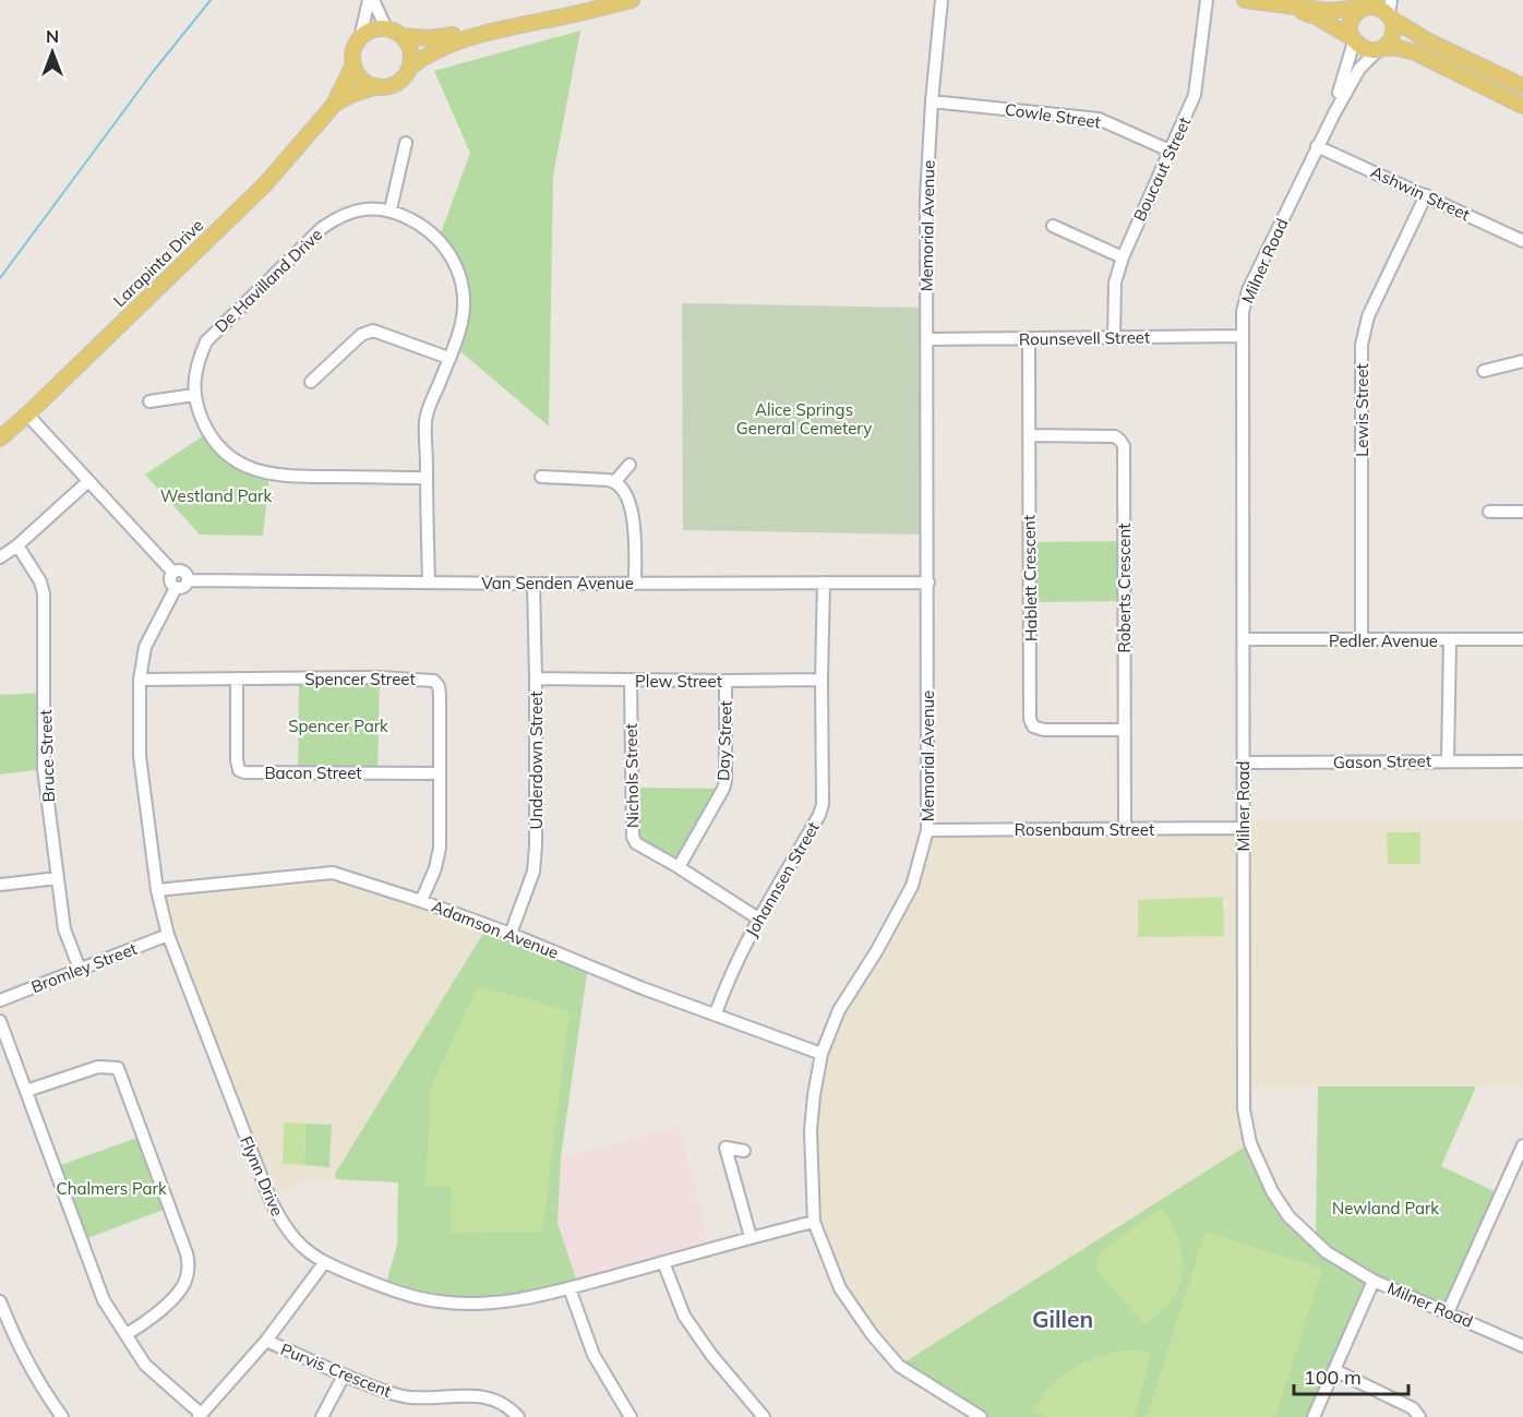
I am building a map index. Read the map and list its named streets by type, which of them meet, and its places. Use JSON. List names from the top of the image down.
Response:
{
  "streets": {
    "main road": ["Larapinta Drive"],
    "street": [
      "Cowle Street",
      "Boucaut Street",
      "Ashwin Street",
      "Memorial Avenue",
      "Milner Road",
      "De Havilland Drive",
      "Rounsevell Street",
      "Lewis Street",
      "Hablett Crescent",
      "Van Senden Avenue",
      "Roberts Crescent",
      "Pedler Avenue",
      "Spencer Street",
      "Plew Street",
      "Day Street",
      "Bruce Street",
      "Underdown Street",
      "Gason Street",
      "Bacon Street",
      "Nichols Street",
      "Rosenbaum Street",
      "Johannsen Street",
      "Adamson Avenue",
      "Bromley Street",
      "Flynn Drive",
      "Purvis Crescent"
    ]
  },
  "crossings": [
    ["Cowle Street", "Boucaut Street"],
    ["Cowle Street", "Memorial Avenue"],
    ["Boucaut Street", "Rounsevell Street"],
    ["Ashwin Street", "Milner Road"],
    ["Ashwin Street", "Lewis Street"],
    ["Memorial Avenue", "Rounsevell Street"],
    ["Memorial Avenue", "Van Senden Avenue"],
    ["Memorial Avenue", "Rosenbaum Street"],
    ["Memorial Avenue", "Adamson Avenue"],
    ["Memorial Avenue", "Flynn Drive"],
    ["Milner Road", "Rounsevell Street"],
    ["Milner Road", "Pedler Avenue"],
    ["Milner Road", "Gason Street"],
    ["Milner Road", "Rosenbaum Street"],
    ["De Havilland Drive", "Van Senden Avenue"],
    ["Rounsevell Street", "Hablett Crescent"],
    ["Lewis Street", "Pedler Avenue"],
    ["Hablett Crescent", "Roberts Crescent"],
    ["Van Senden Avenue", "Underdown Street"],
    ["Van Senden Avenue", "Johannsen Street"],
    ["Van Senden Avenue", "Flynn Drive"],
    ["Roberts Crescent", "Rosenbaum Street"],
    ["Spencer Street", "Bacon Street"],
    ["Spencer Street", "Adamson Avenue"],
    ["Spencer Street", "Flynn Drive"],
    ["Plew Street", "Day Street"],
    ["Plew Street", "Underdown Street"],
    ["Plew Street", "Nichols Street"],
    ["Plew Street", "Johannsen Street"],
    ["Day Street", "Nichols Street"],
    ["Bruce Street", "Bromley Street"],
    ["Underdown Street", "Adamson Avenue"],
    ["Nichols Street", "Johannsen Street"],
    ["Johannsen Street", "Adamson Avenue"],
    ["Adamson Avenue", "Flynn Drive"],
    ["Bromley Street", "Flynn Drive"]
  ],
  "districts": ["Gillen"],
  "parks": [
    "Alice Springs General Cemetery",
    "Westland Park",
    "Spencer Park",
    "Chalmers Park",
    "Newland Park"
  ],
  "scale_bar": "100 m",
  "north": "top"
}
